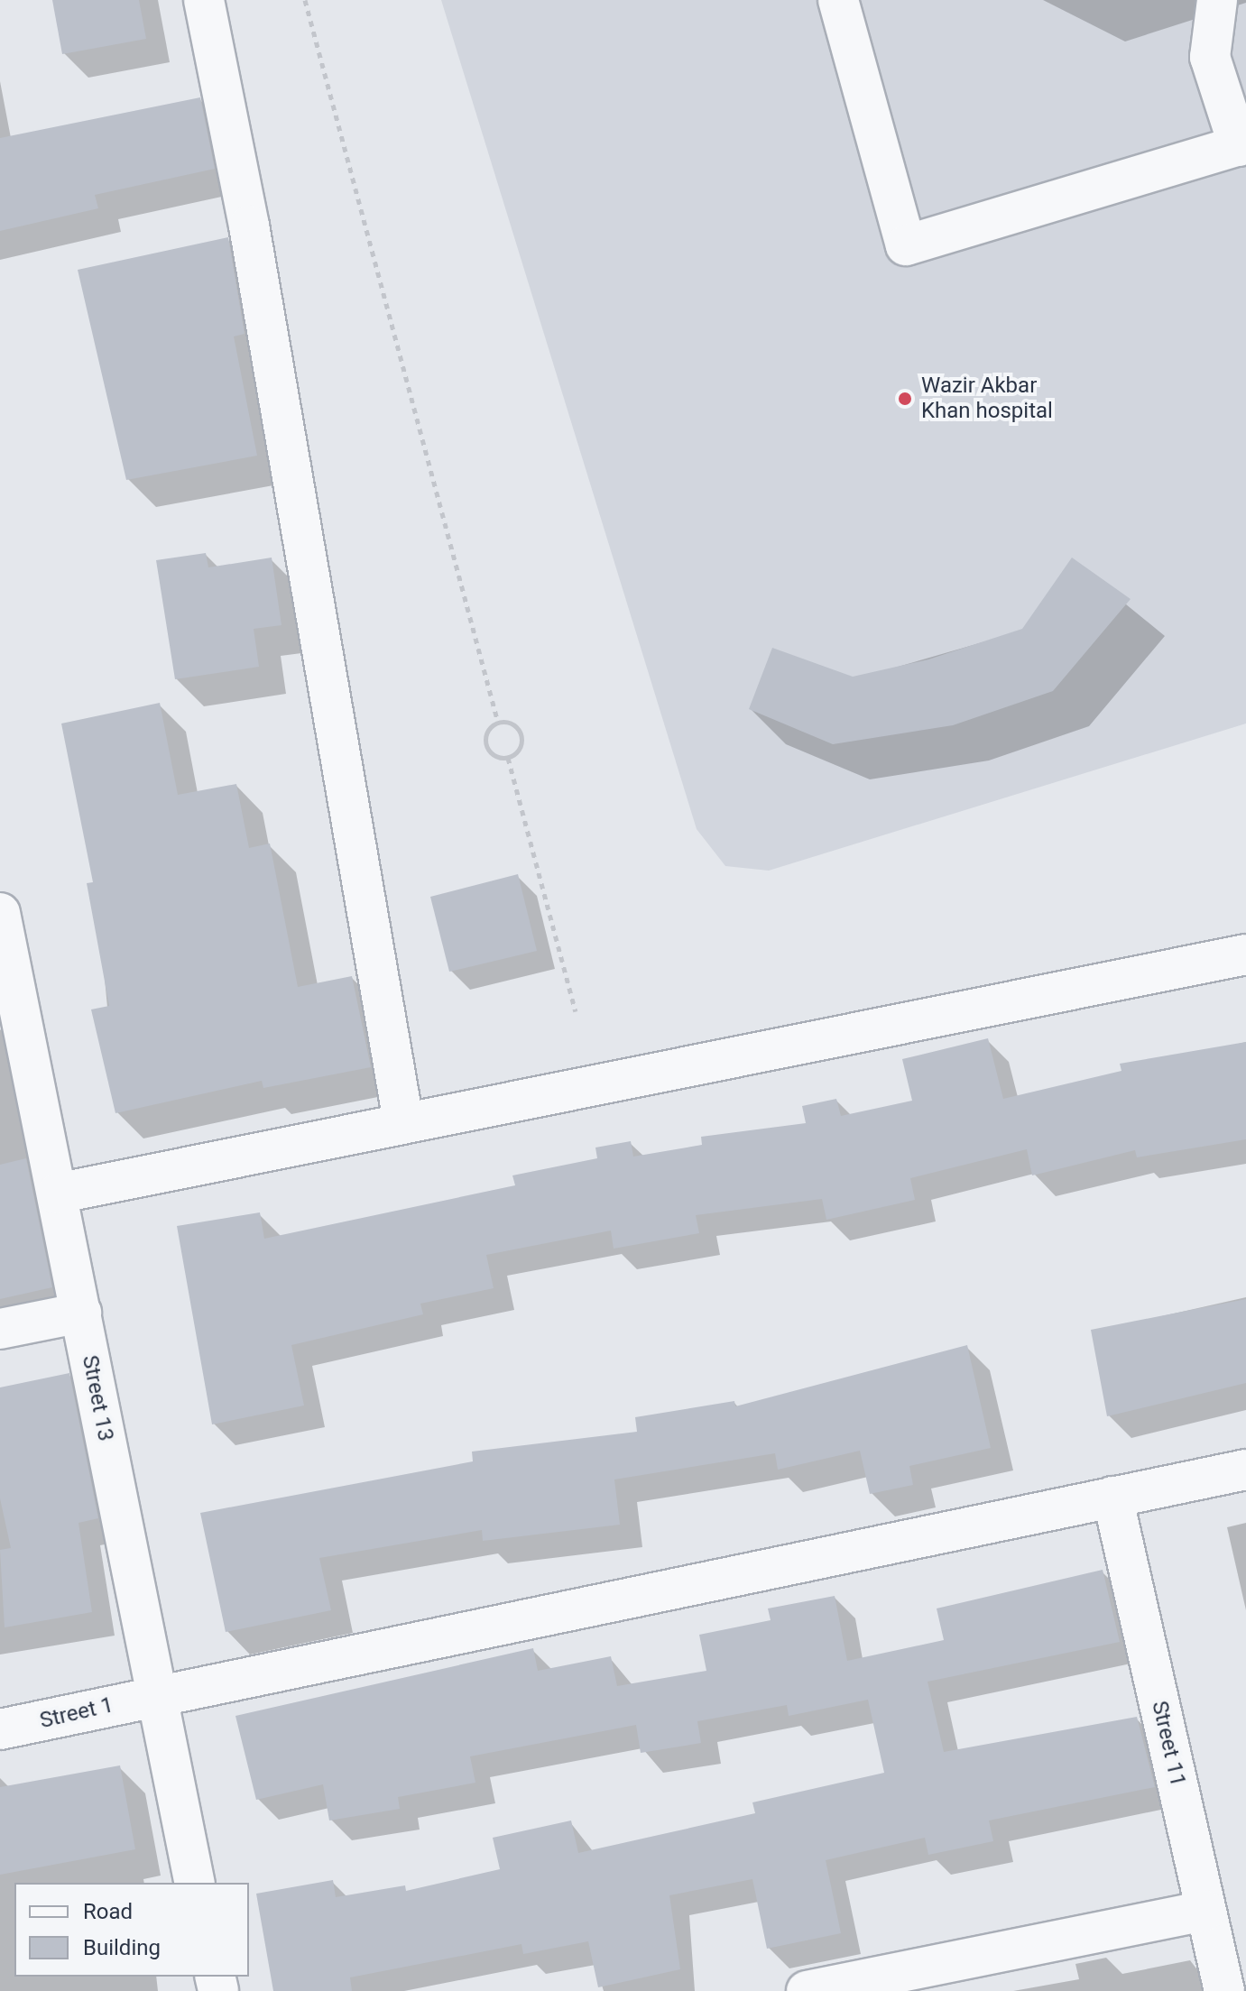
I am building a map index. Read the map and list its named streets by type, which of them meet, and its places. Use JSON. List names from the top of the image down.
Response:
{
  "streets": {
    "street": ["Street 13", "Street 1", "Street 11"]
  },
  "crossings": [
    ["Street 13", "Street 1"],
    ["Street 1", "Street 11"]
  ],
  "places": ["Wazir Akbar Khan hospital"],
  "legend": ["Road", "Building"]
}
